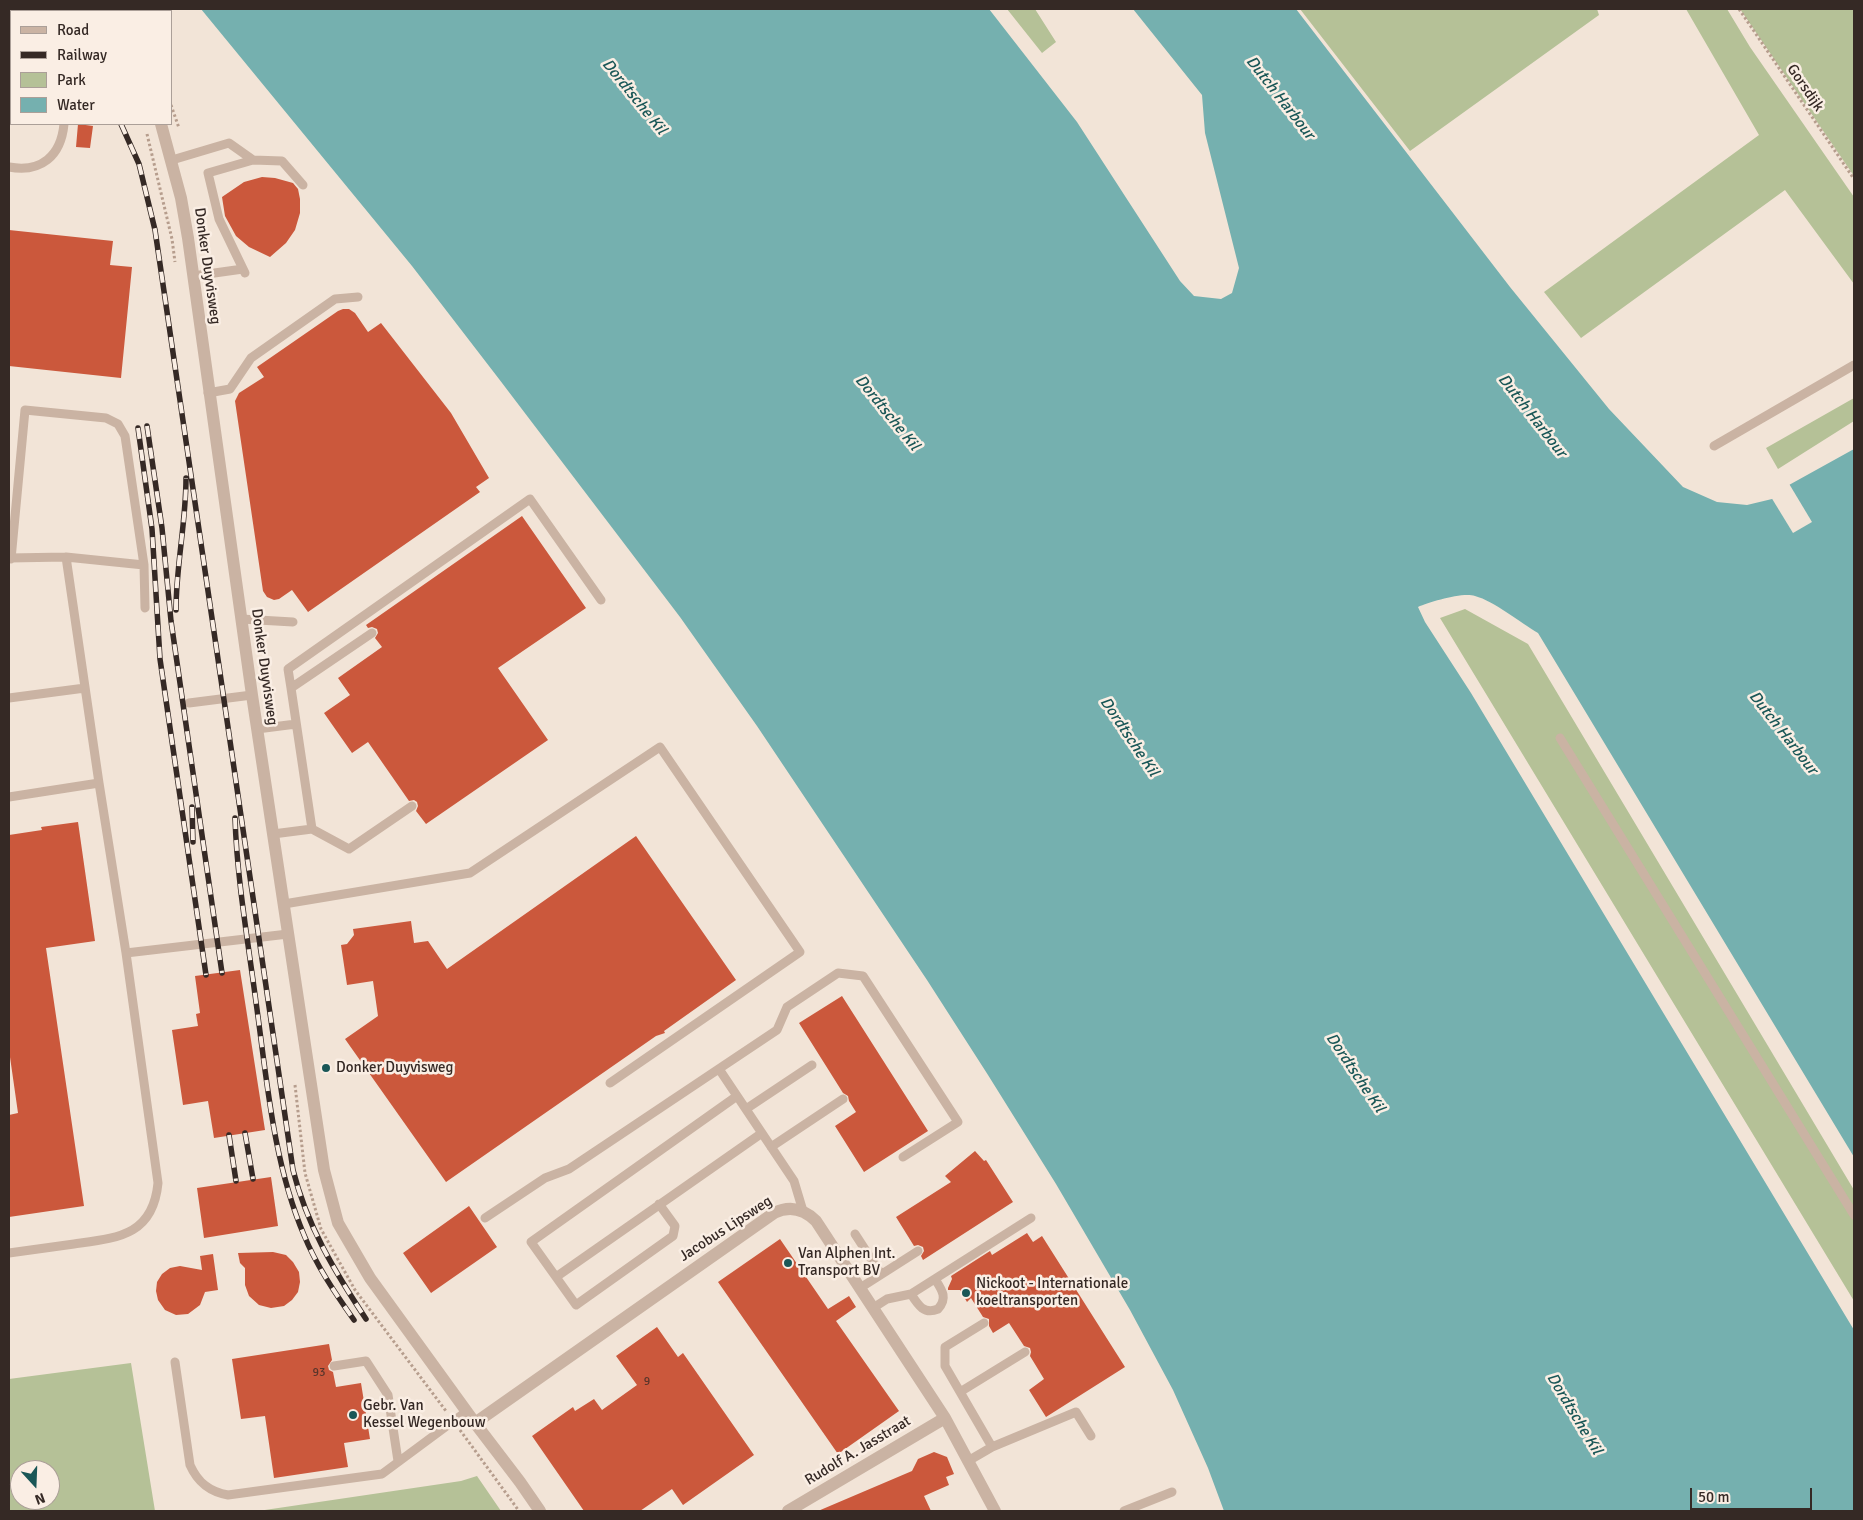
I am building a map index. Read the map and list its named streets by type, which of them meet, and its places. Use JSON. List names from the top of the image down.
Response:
{
  "streets": {
    "street": ["Donker Duyvisweg", "Jacobus Lipsweg", "Rudolf A. Jasstraat"],
    "path": ["Gorsdijk"]
  },
  "crossings": [
    ["Donker Duyvisweg", "Jacobus Lipsweg"]
  ],
  "water": ["Dordtsche Kil", "Dutch Harbour"],
  "places": [
    "Donker Duyvisweg",
    "Van Alphen Int. Transport BV",
    "Nickoot - Internationale koeltransporten",
    "Gebr. Van Kessel Wegenbouw"
  ],
  "house_numbers": ["93", "9"],
  "legend": [
    "Road",
    "Railway",
    "Park",
    "Water"
  ],
  "scale_bar": "50 m",
  "north": "bottom"
}
